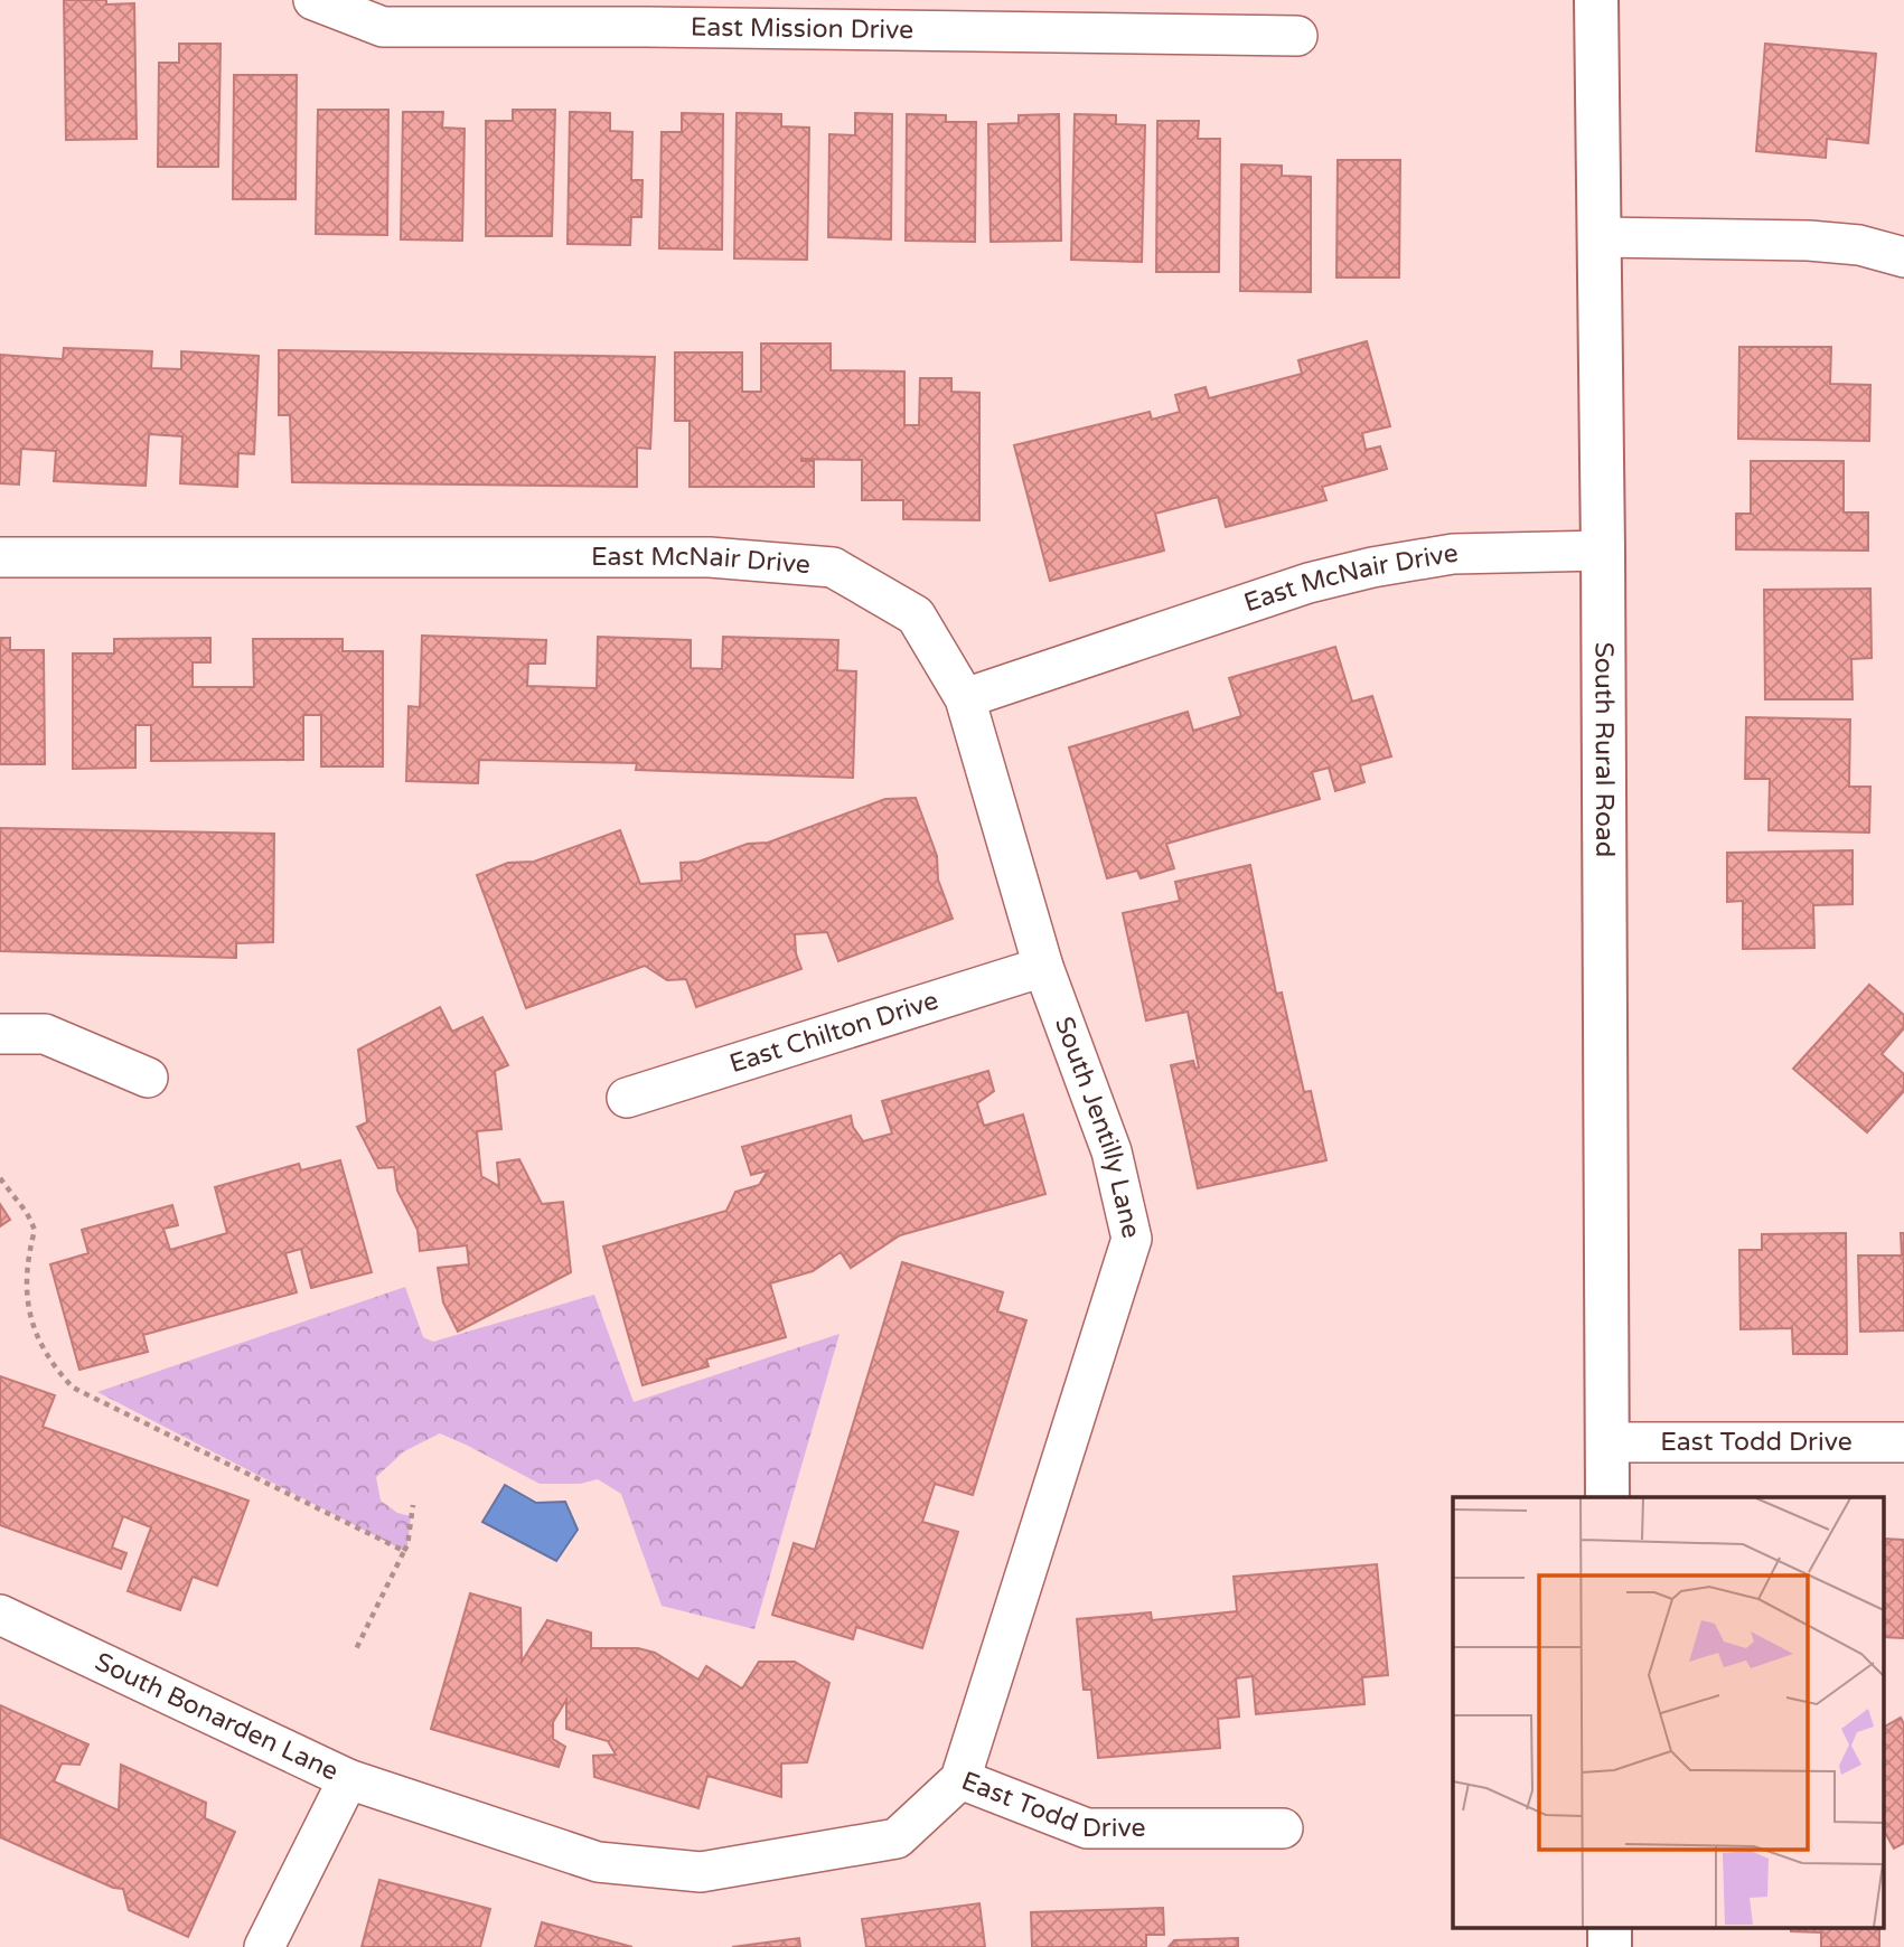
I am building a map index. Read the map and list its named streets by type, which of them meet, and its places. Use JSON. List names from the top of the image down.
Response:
{
  "streets": {
    "main road": ["South Rural Road"],
    "street": [
      "East Mission Drive",
      "East McNair Drive",
      "East Chilton Drive",
      "South Jentilly Lane",
      "East Todd Drive",
      "South Bonarden Lane"
    ]
  },
  "crossings": [
    ["East McNair Drive", "South Rural Road"],
    ["East McNair Drive", "South Jentilly Lane"],
    ["South Rural Road", "East Todd Drive"],
    ["East Chilton Drive", "South Jentilly Lane"],
    ["South Jentilly Lane", "East Todd Drive"],
    ["East Todd Drive", "South Bonarden Lane"]
  ]
}
